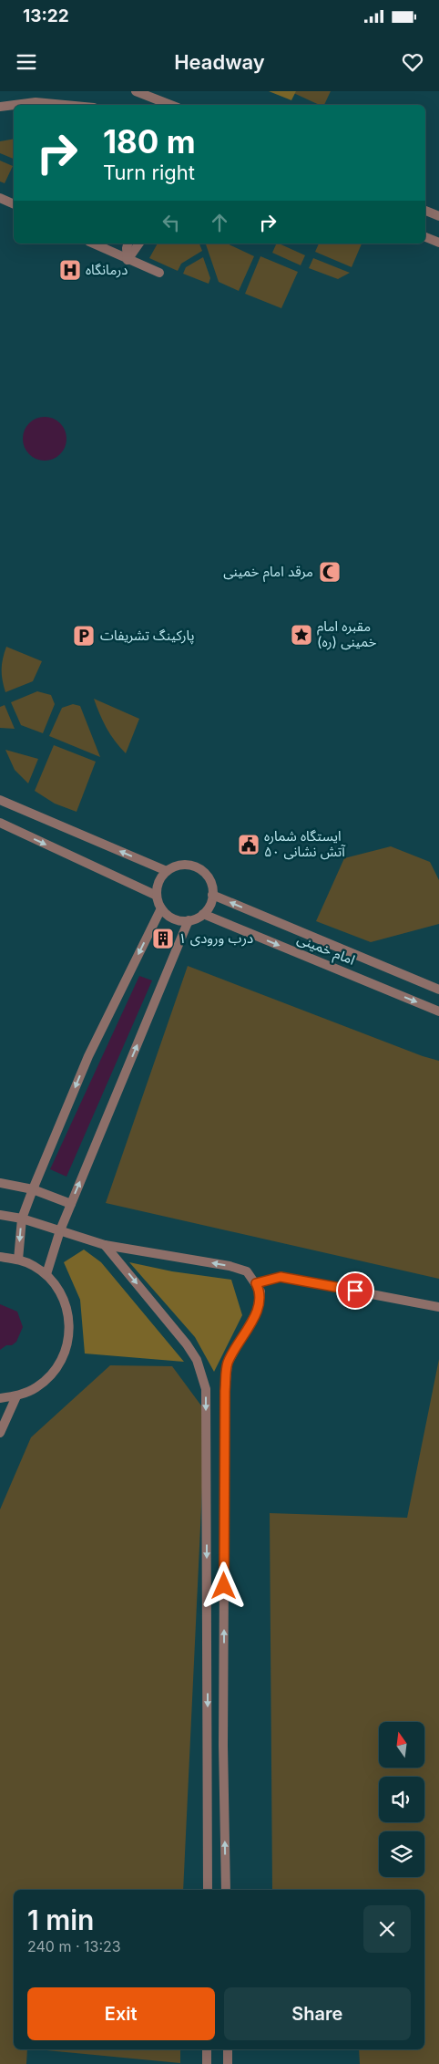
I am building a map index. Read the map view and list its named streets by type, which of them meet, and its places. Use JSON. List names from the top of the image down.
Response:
{
  "streets": {
    "street": ["امام خمینی"]
  },
  "places": {
    "hospital": ["درمانگاه"],
    "mosque": ["مرقد امام خمینی"],
    "place": ["مقبره امام خمینی (ره)"],
    "parking": ["پارکینگ تشریفات"],
    "public building": ["ایستگاه شماره ۵۰ آتش نشانی"],
    "building": ["درب ورودی ۱"]
  },
  "north": "top",
  "page": {
    "status": "13:22",
    "header": "Headway",
    "turn": ["180 m", "Turn right"],
    "heading": ["1 min", "240 m · 13:23"],
    "buttons": ["Exit", "Share"]
  }
}
